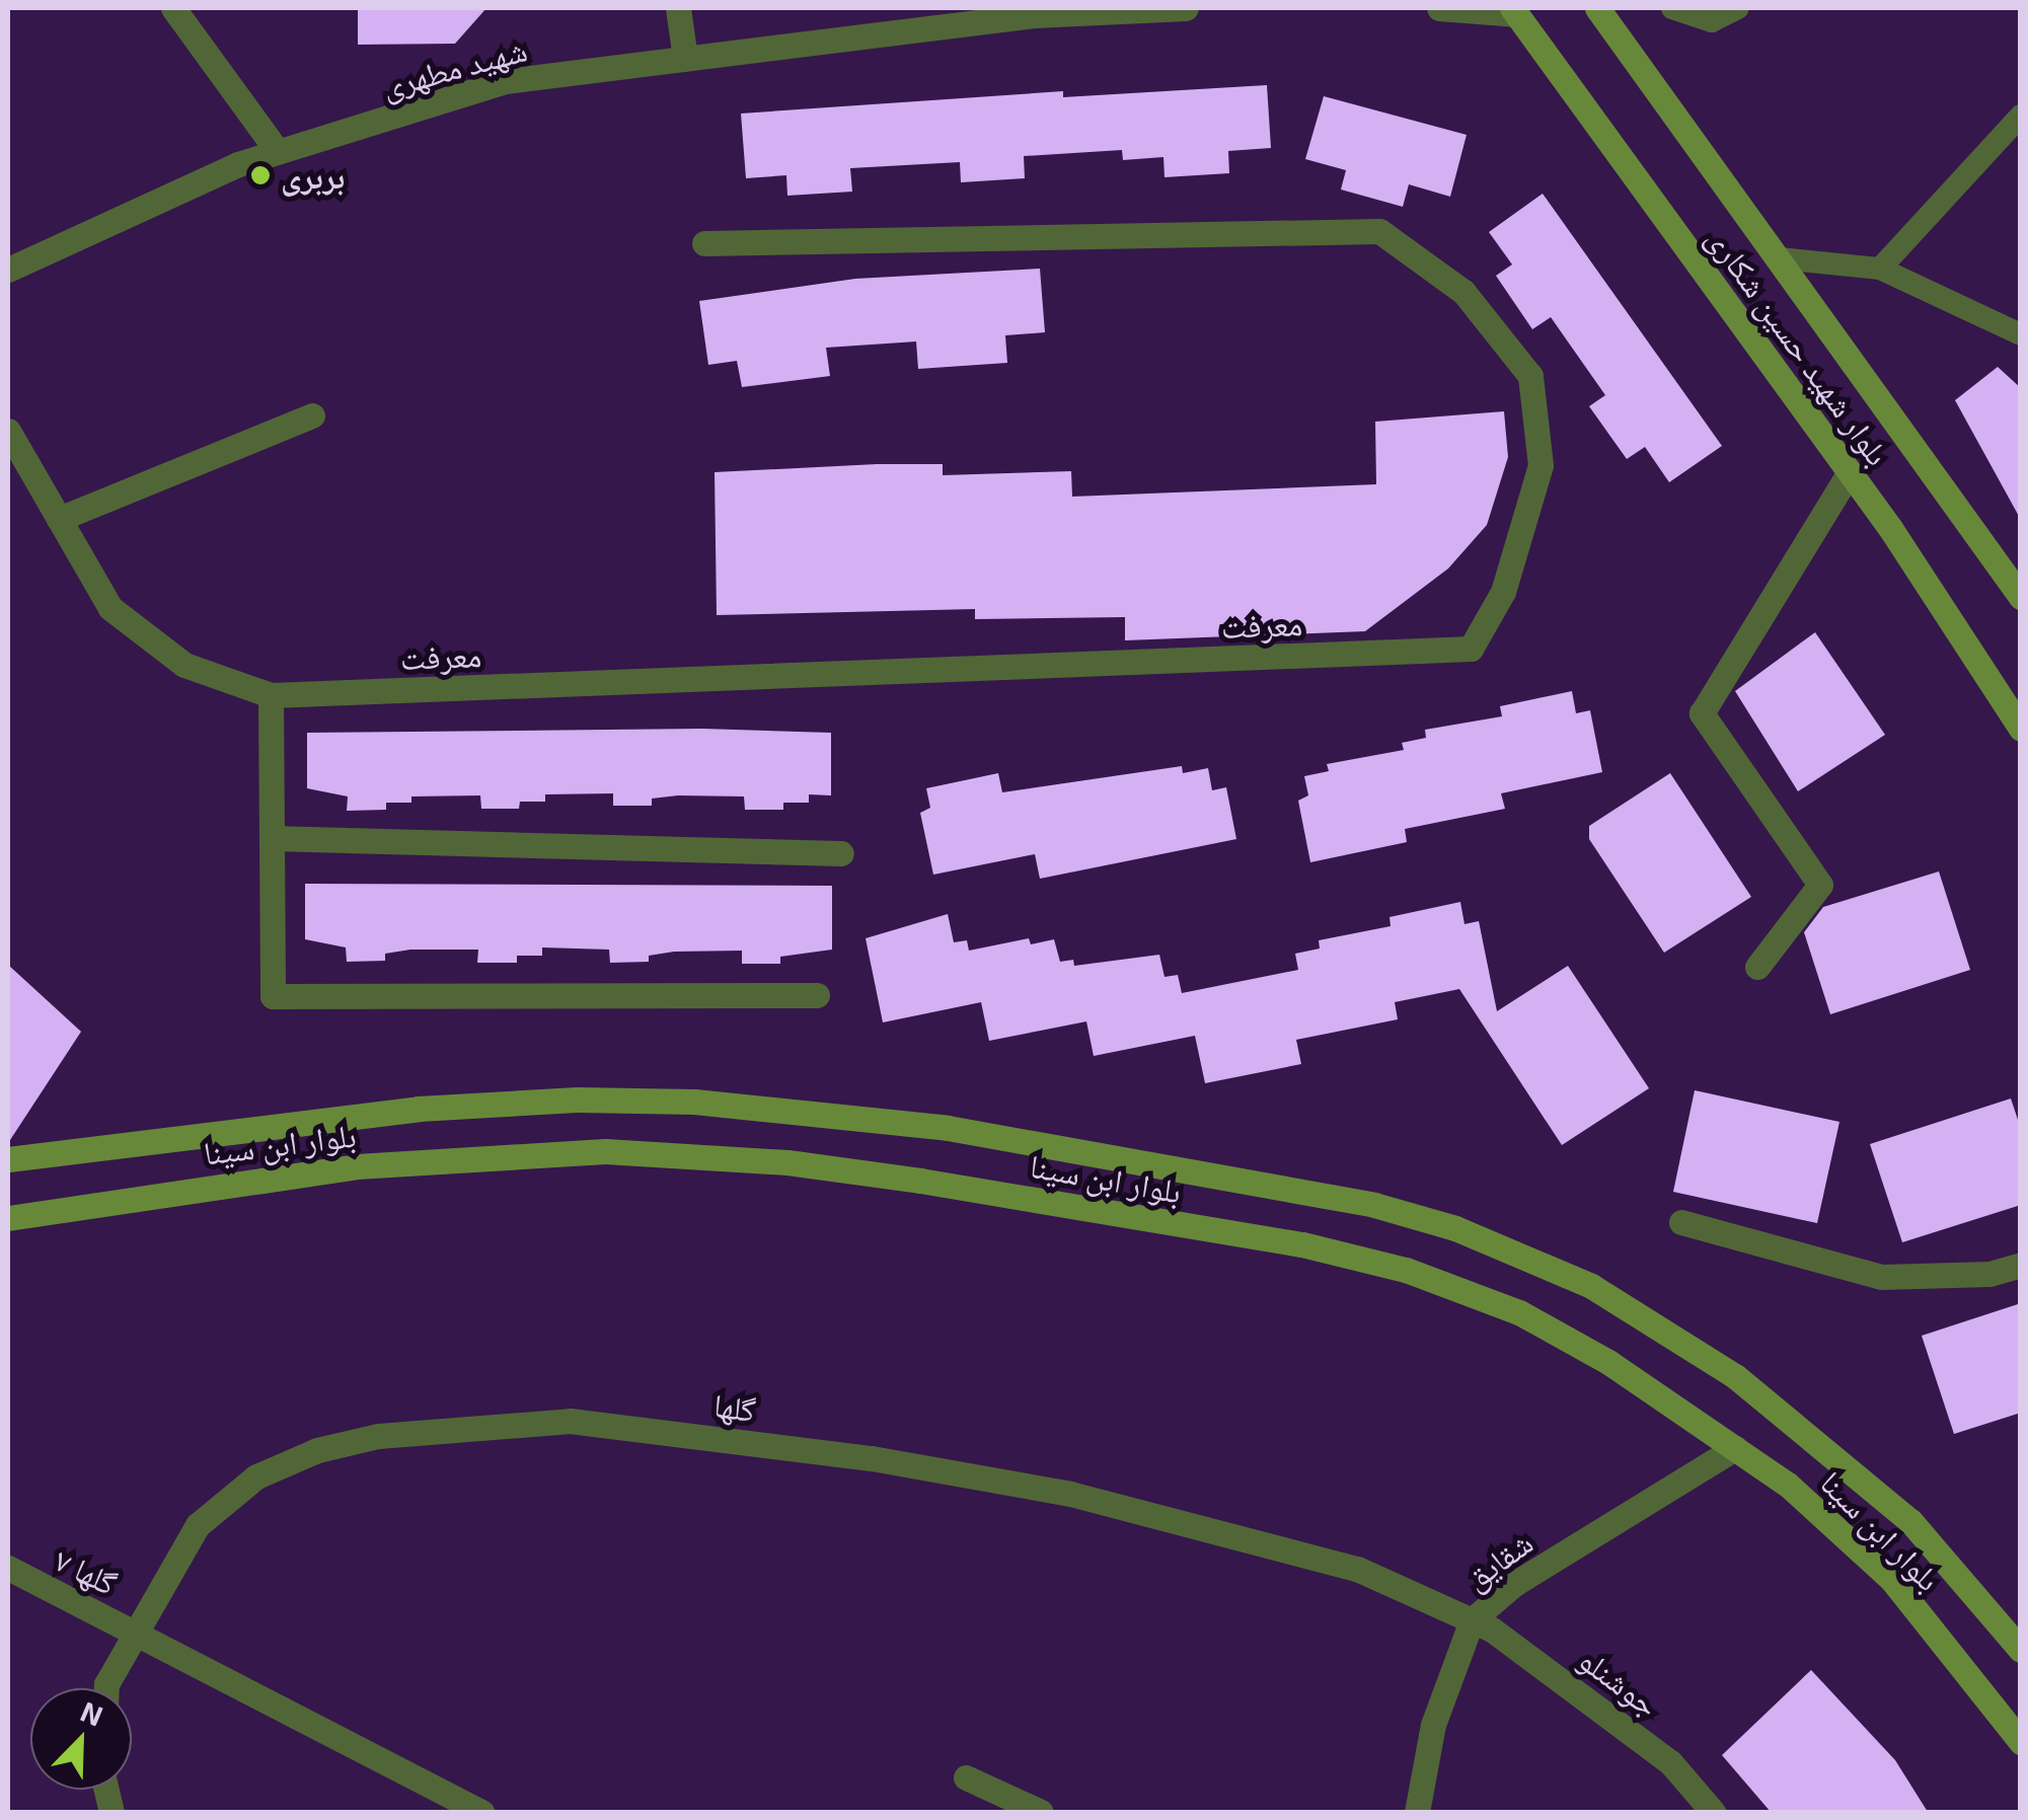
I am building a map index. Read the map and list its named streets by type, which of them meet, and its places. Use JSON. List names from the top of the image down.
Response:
{
  "streets": {
    "main road": ["بلوار شهید حسین شکاری", "بلوار ابن سینا"],
    "street": [
      "شهید مطهری",
      "معرفت",
      "گلها",
      "شقایق",
      "گلها ۷",
      "جوشنلو"
    ]
  },
  "crossings": [
    ["بلوار ابن سینا", "شقایق"],
    ["گلها", "شقایق"],
    ["گلها", "گلها ۷"],
    ["گلها", "جوشنلو"],
    ["شقایق", "جوشنلو"]
  ],
  "places": ["بربری"],
  "north": "top right"
}
